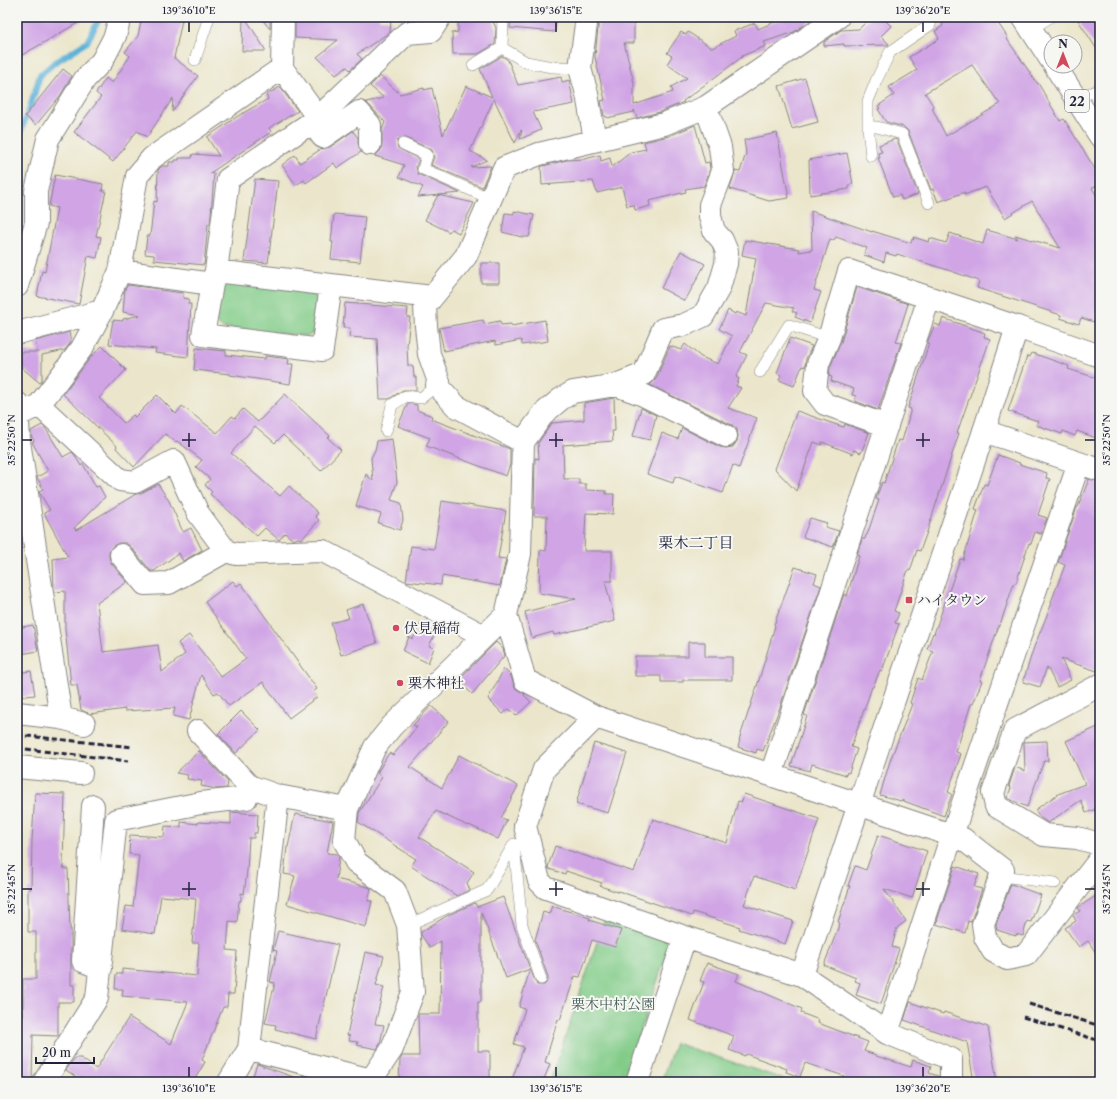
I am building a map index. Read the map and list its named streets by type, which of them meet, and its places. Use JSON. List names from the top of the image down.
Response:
{
  "streets": {
    "street": ["22"]
  },
  "districts": ["栗木二丁目"],
  "parks": ["栗木中村公園"],
  "places": {
    "transit": ["ハイタウン"],
    "other": ["伏見稲荷", "栗木神社"]
  },
  "scale_bar": "20 m",
  "north": "top",
  "coordinates": [
    "139°36'10\"E",
    "139°36'15\"E",
    "139°36'20\"E",
    "35°22'50\"N",
    "35°22'45\"N"
  ]
}
